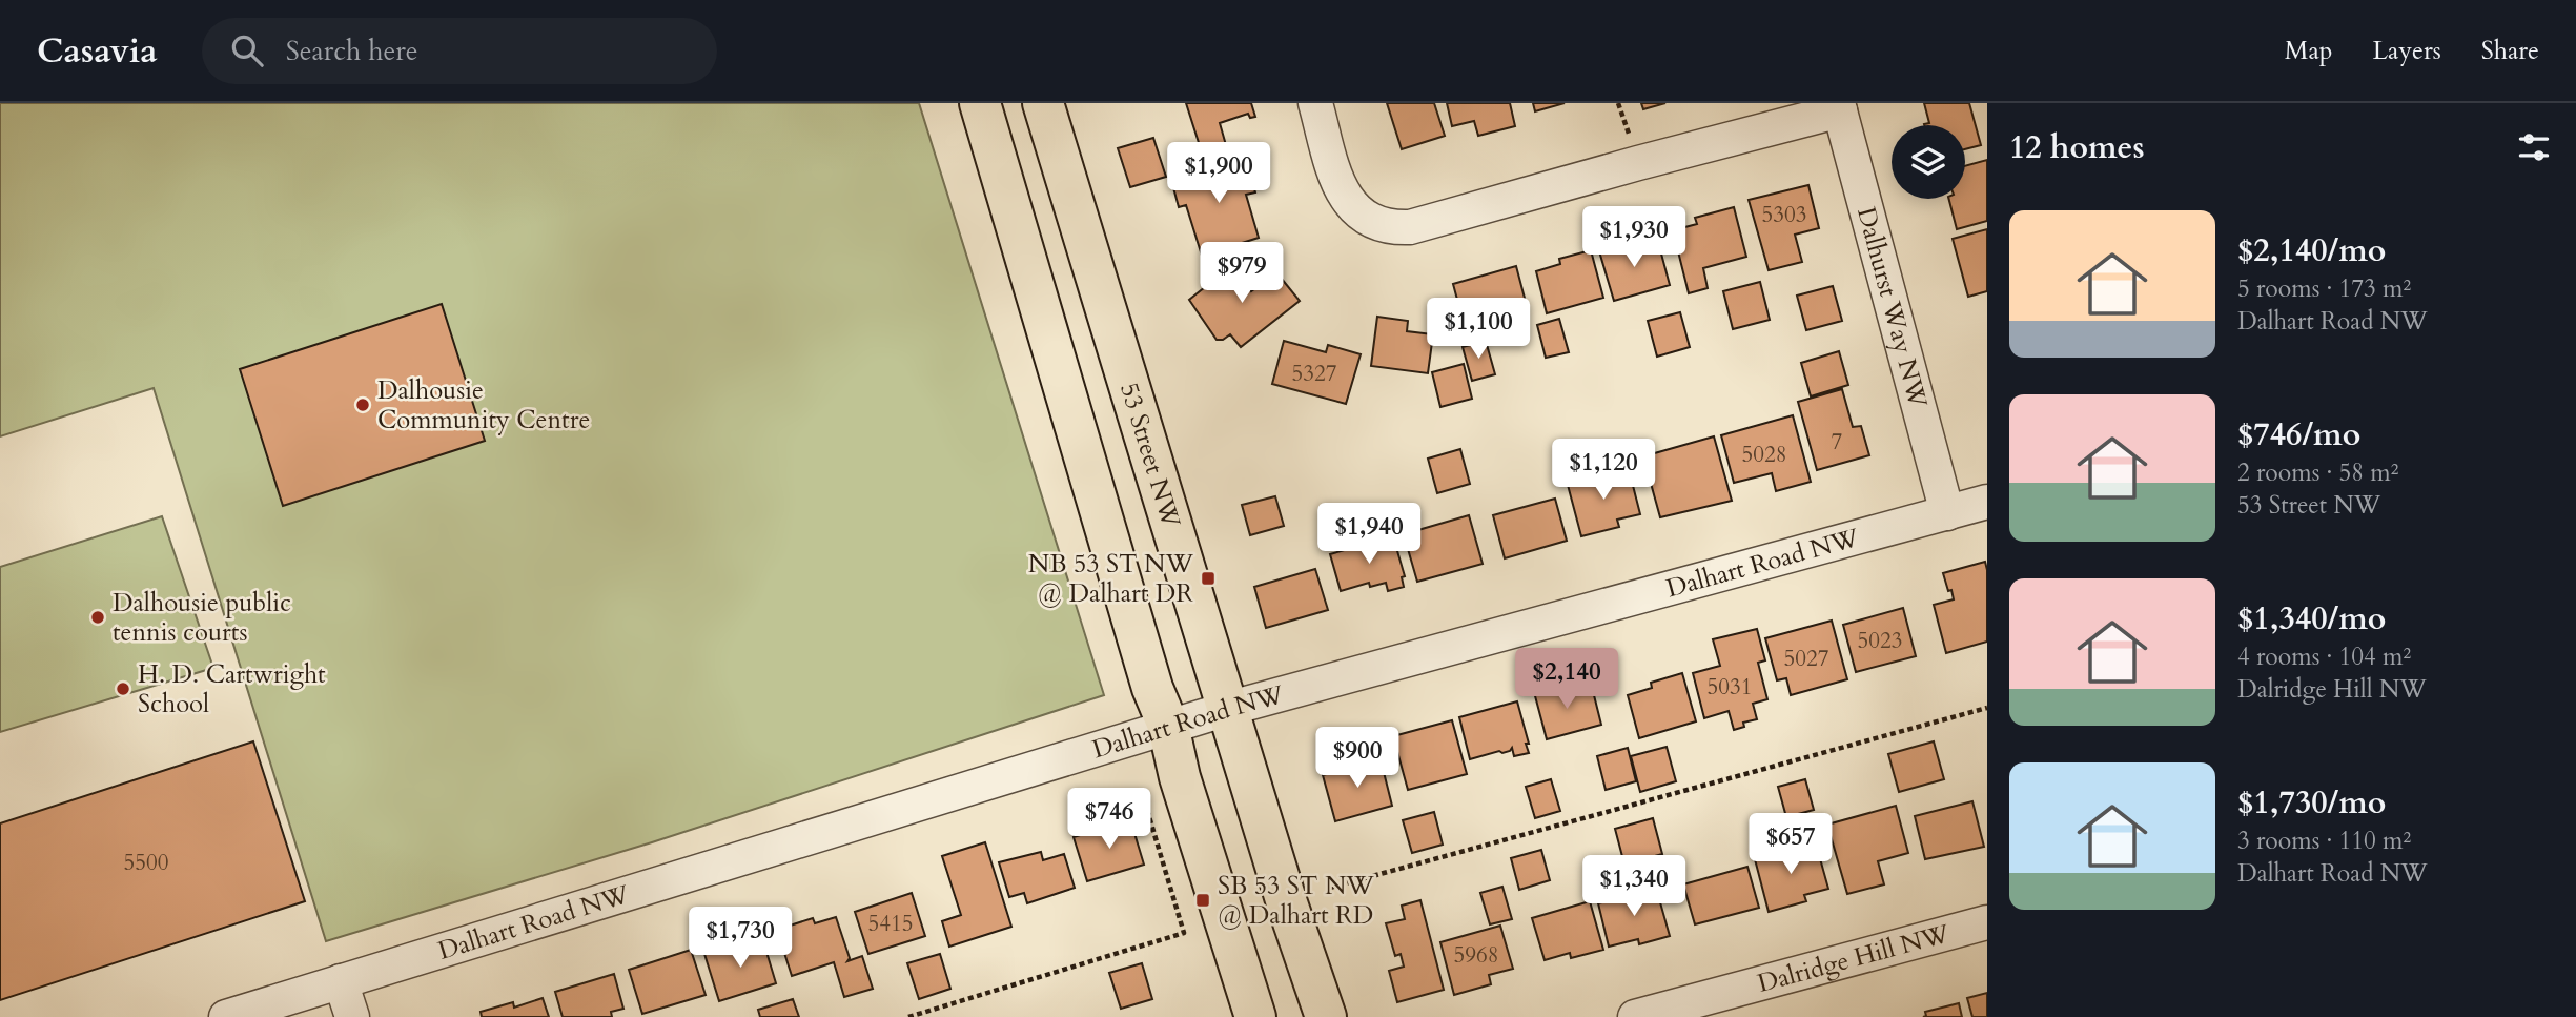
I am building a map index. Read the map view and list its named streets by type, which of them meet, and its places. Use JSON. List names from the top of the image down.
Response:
{
  "streets": {
    "main road": ["53 Street NW"],
    "street": ["Dalhurst Way NW", "Dalhart Road NW", "Dalridge Hill NW"]
  },
  "crossings": [
    ["Dalhurst Way NW", "Dalhart Road NW"],
    ["53 Street NW", "Dalhart Road NW"]
  ],
  "places": {
    "other": ["Dalhousie Community Centre", "Dalhousie public tennis courts", "H. D. Cartwright School"],
    "transit": ["NB 53 ST NW @ Dalhart DR", "SB 53 ST NW @ Dalhart RD"]
  },
  "house_numbers": [
    "5303",
    "5327",
    "7",
    "5028",
    "5023",
    "5027",
    "5031",
    "5500",
    "5415",
    "5968"
  ],
  "page": {
    "header": "Casavia",
    "search": "Search here",
    "nav": ["Map", "Layers", "Share"],
    "heading": "12 homes",
    "price": [
      "$1,900",
      "$1,930",
      "$979",
      "$1,100",
      "$1,120",
      "$1,940",
      "$2,140",
      "$900",
      "$746",
      "$657",
      "$1,340",
      "$1,730"
    ],
    "list": [
      {
        "name": "$2,140/mo",
        "note": "5 rooms · 173 m² · Dalhart Road NW"
      },
      {
        "name": "$746/mo",
        "note": "2 rooms · 58 m² · 53 Street NW"
      },
      {
        "name": "$1,340/mo",
        "note": "4 rooms · 104 m² · Dalridge Hill NW"
      },
      {
        "name": "$1,730/mo",
        "note": "3 rooms · 110 m² · Dalhart Road NW"
      }
    ]
  }
}
